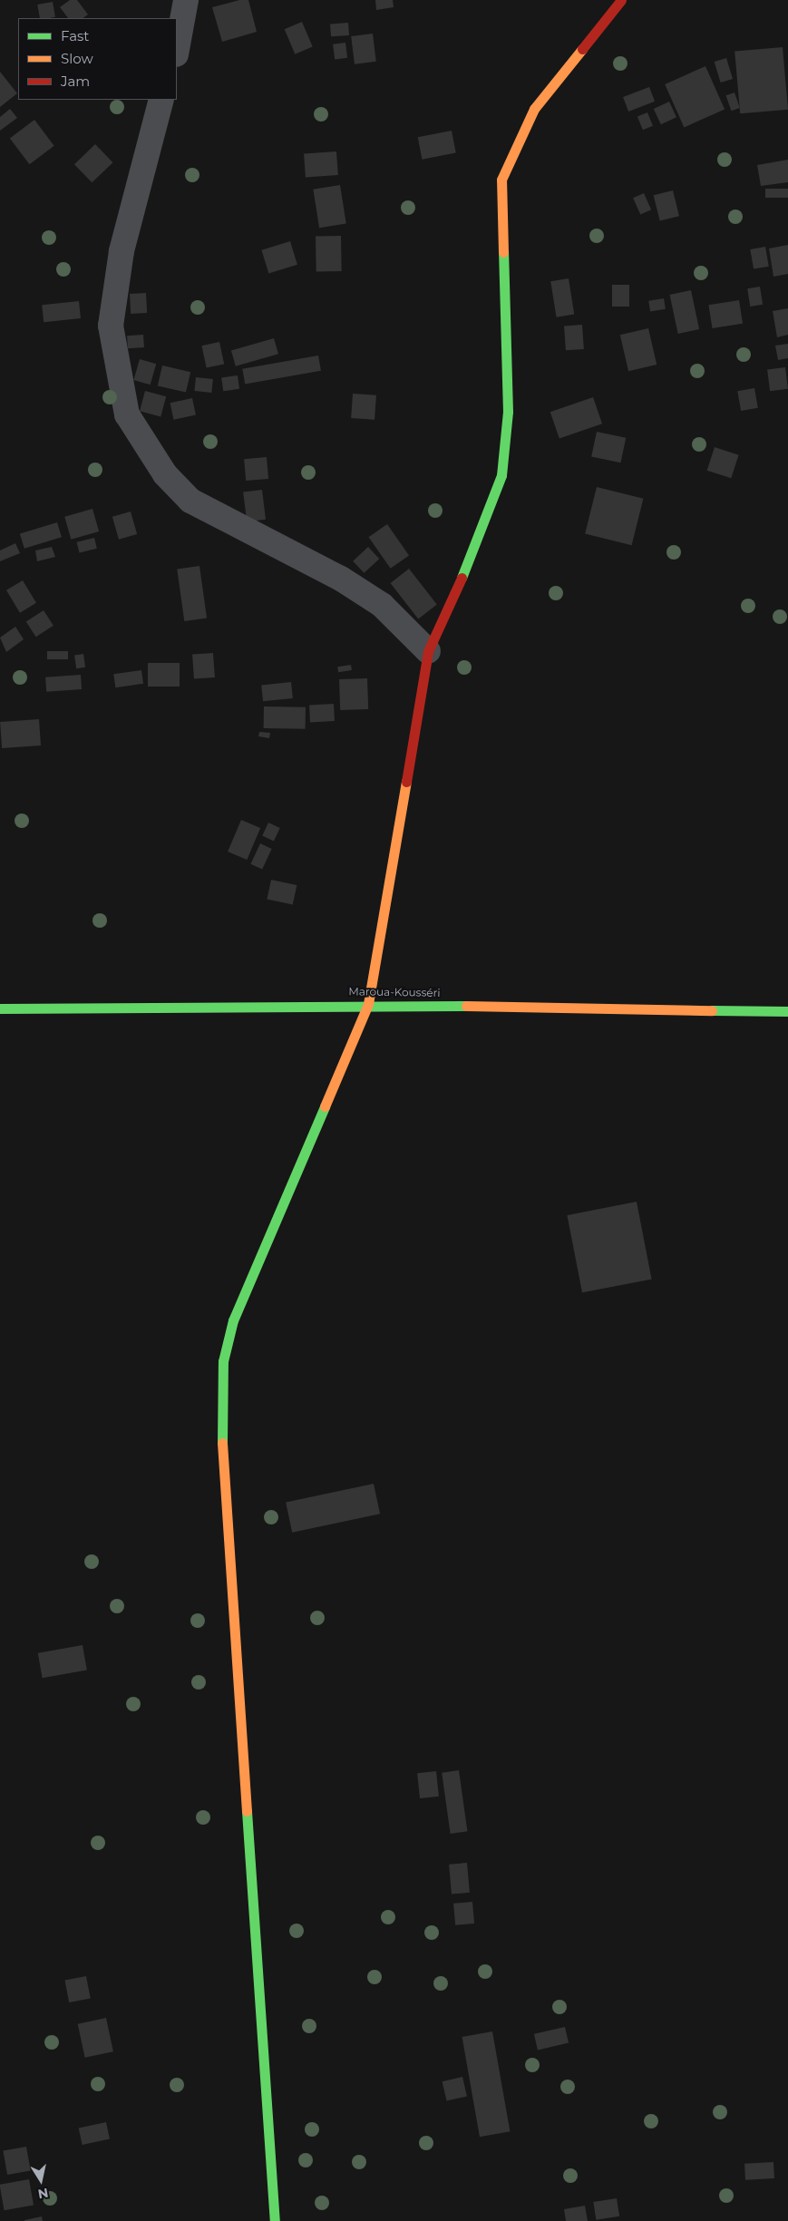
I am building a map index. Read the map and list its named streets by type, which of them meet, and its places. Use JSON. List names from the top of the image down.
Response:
{
  "streets": {
    "main road": ["Maroua-Kousséri"]
  },
  "legend": ["Fast", "Slow", "Jam"],
  "north": "bottom"
}
